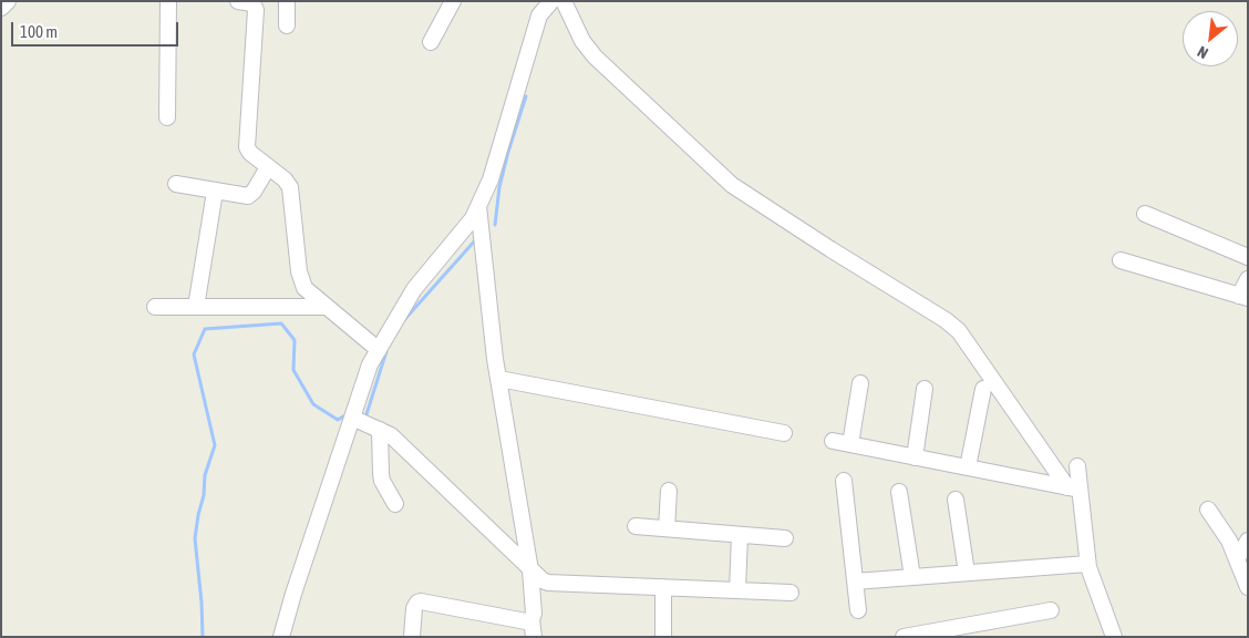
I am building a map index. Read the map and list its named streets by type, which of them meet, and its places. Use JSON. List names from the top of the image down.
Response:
{
  "scale_bar": "100 m",
  "north": "bottom left"
}
